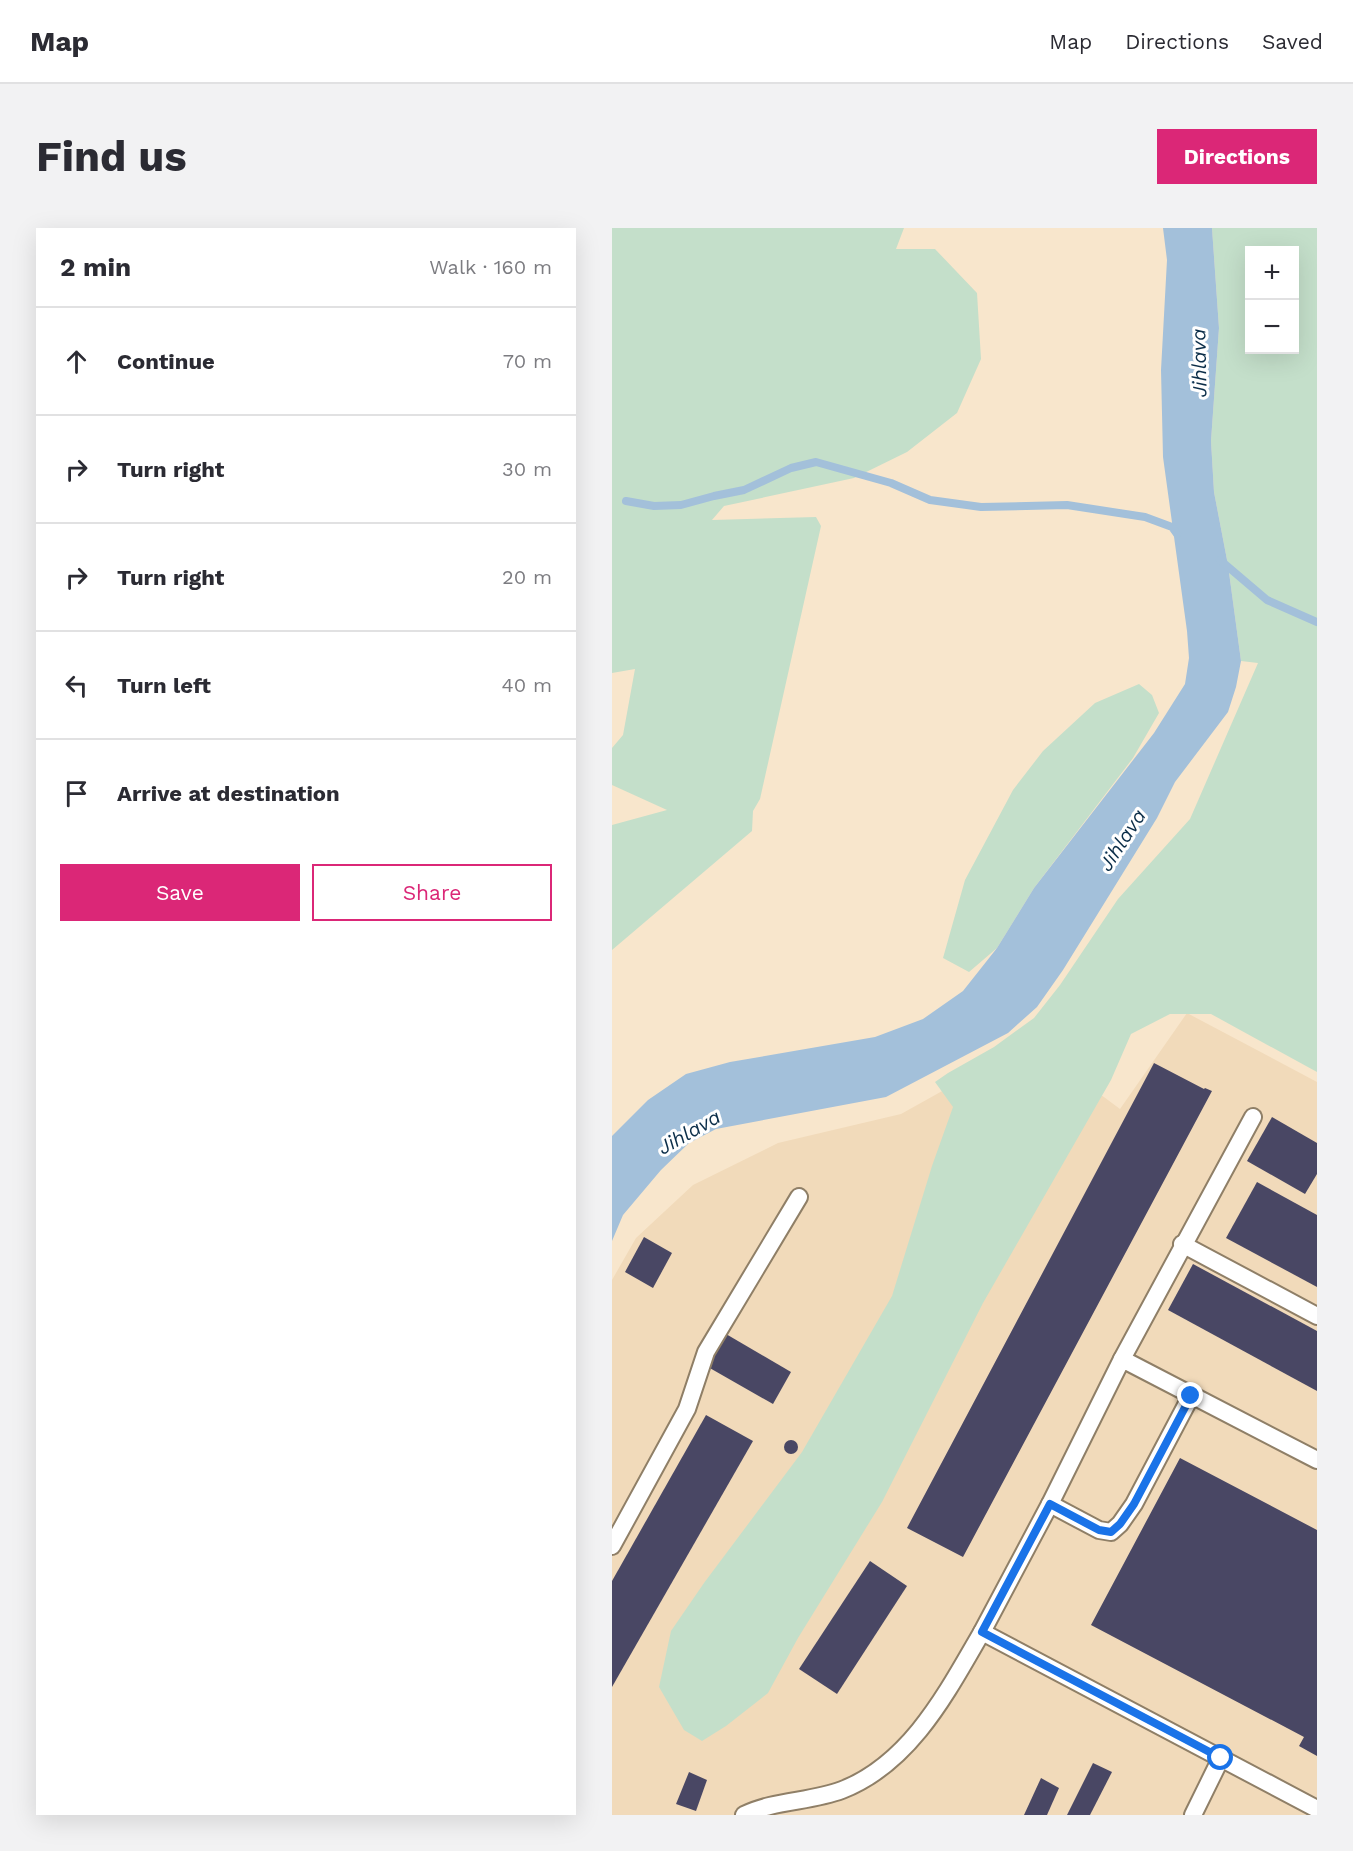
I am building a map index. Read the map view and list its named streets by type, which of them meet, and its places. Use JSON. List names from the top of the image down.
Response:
{
  "water": ["Jihlava"],
  "page": {
    "header": "Map",
    "nav": ["Map", "Directions", "Saved"],
    "buttons": [
      "Directions",
      ["Save", "Share"]
    ],
    "title": "Find us",
    "heading": ["2 min", "Walk · 160 m"],
    "map_buttons": ["+", "−"],
    "list": [
      ["Continue", "70 m"],
      ["Turn right", "30 m"],
      ["Turn right", "20 m"],
      ["Turn left", "40 m"],
      "Arrive at destination"
    ]
  }
}
